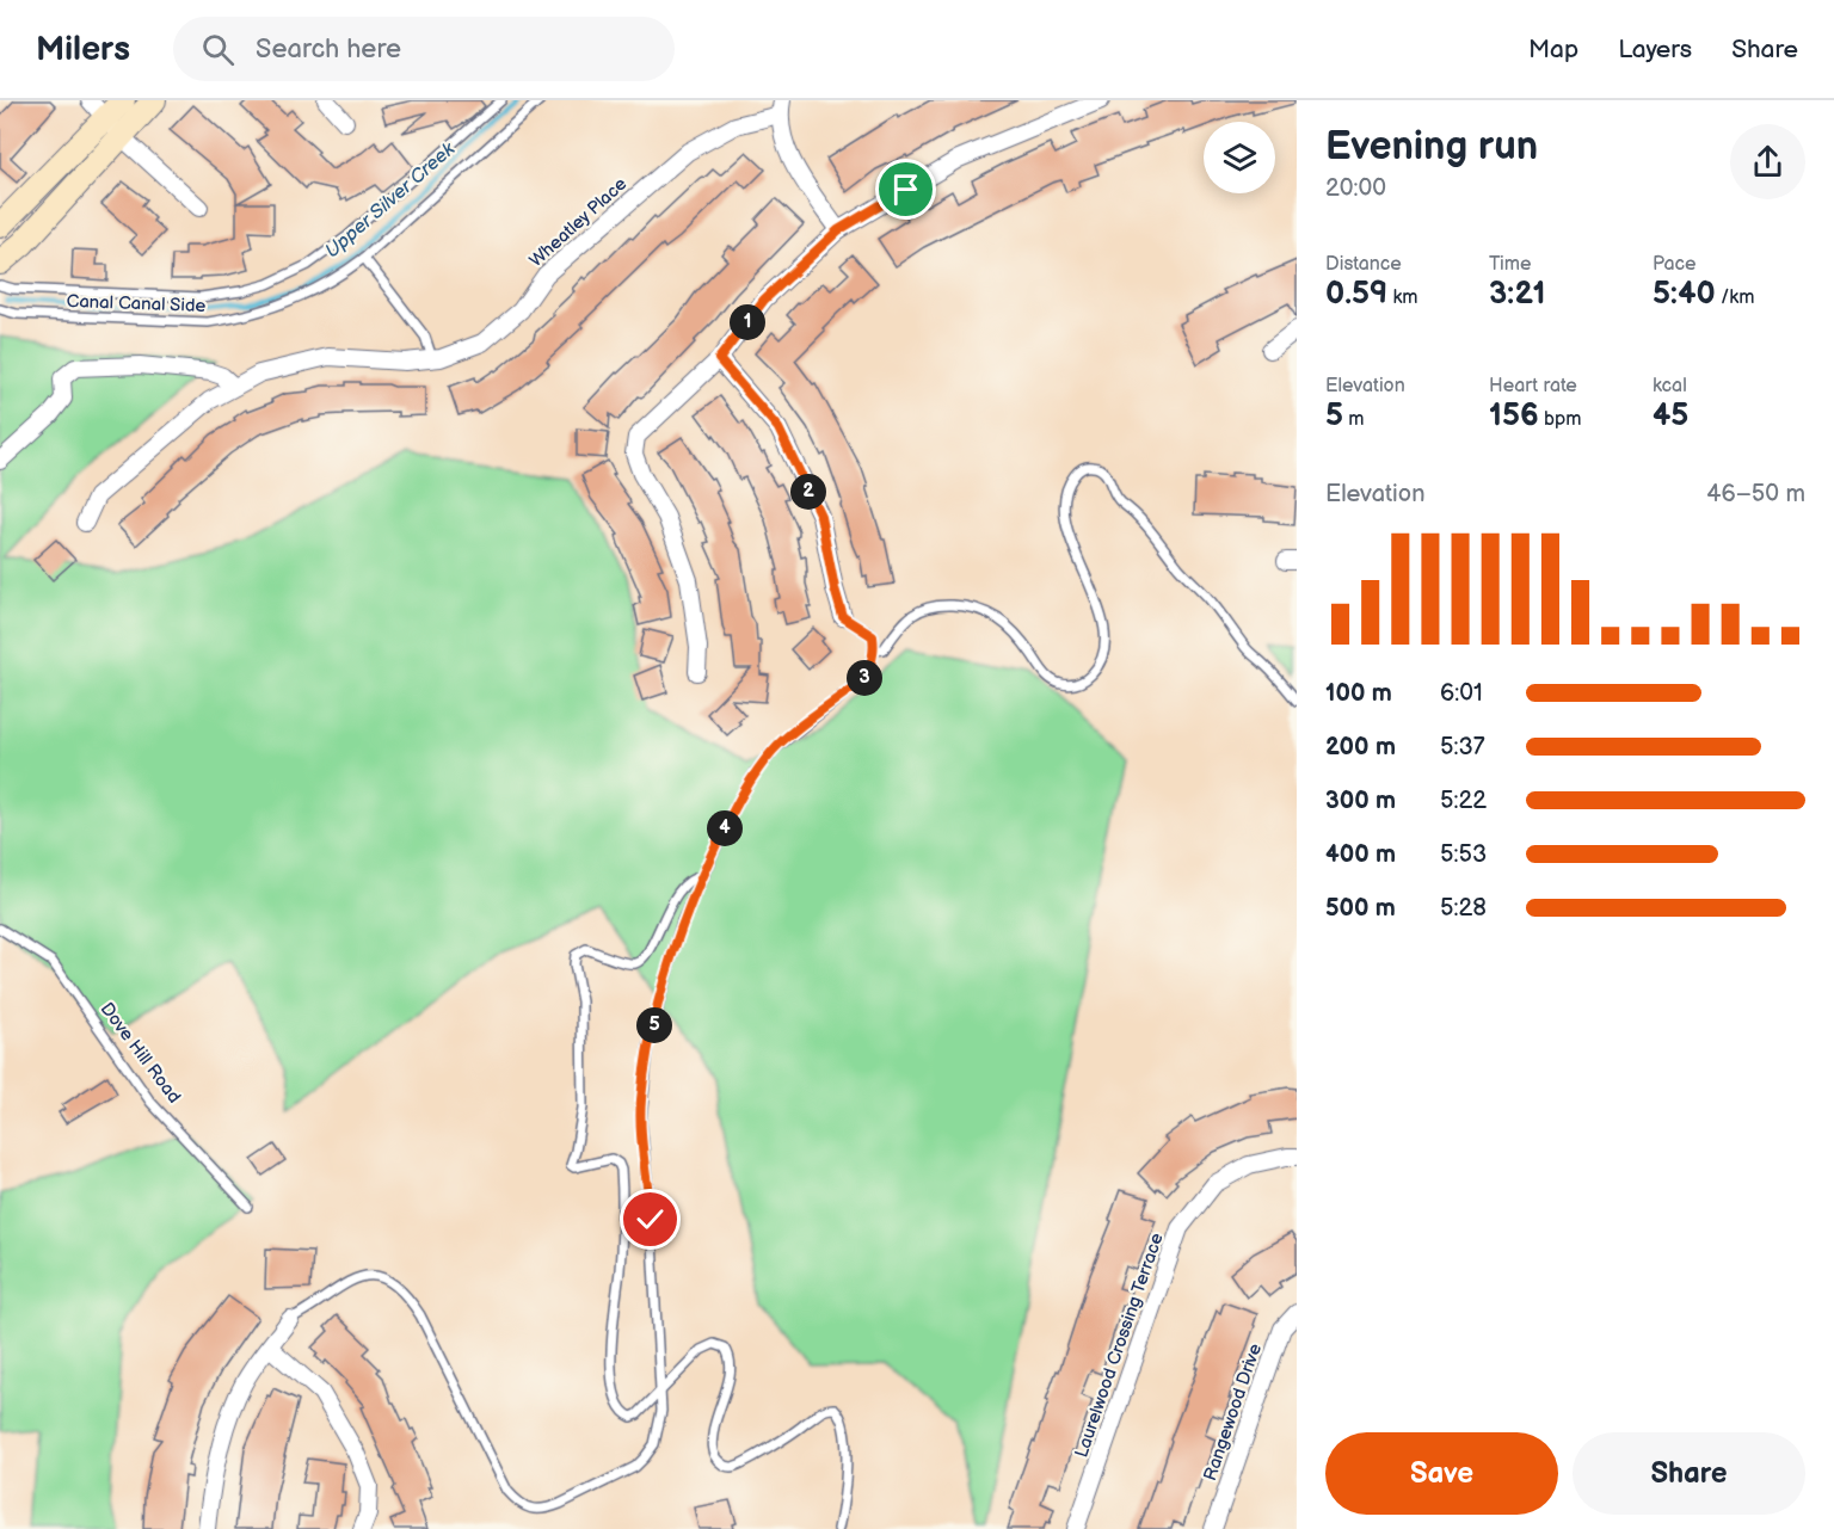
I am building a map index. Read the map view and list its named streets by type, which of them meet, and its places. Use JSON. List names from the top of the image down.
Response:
{
  "streets": {
    "street": ["Wheatley Place", "Laurelwood Crossing Terrace", "Rangewood Drive"],
    "lane": ["Canal Canal Side", "Dove Hill Road"]
  },
  "water": ["Upper Silver Creek"],
  "page": {
    "header": "Milers",
    "search": "Search here",
    "nav": ["Map", "Layers", "Share"],
    "heading": ["Evening run", "20:00"],
    "stats": [
      ["Distance", "0.59 km"],
      ["Time", "3:21"],
      ["Pace", "5:40 /km"],
      ["Elevation", "5 m"],
      ["Heart rate", "156 bpm"],
      ["kcal", "45"]
    ],
    "pins": [
      "1",
      "2",
      "3",
      "4",
      "5"
    ],
    "chart": ["Elevation", "46–50 m"],
    "list": [
      {
        "name": "100 m",
        "note": "6:01"
      },
      {
        "name": "200 m",
        "note": "5:37"
      },
      {
        "name": "300 m",
        "note": "5:22"
      },
      {
        "name": "400 m",
        "note": "5:53"
      },
      {
        "name": "500 m",
        "note": "5:28"
      }
    ],
    "buttons": ["Save", "Share"]
  }
}
